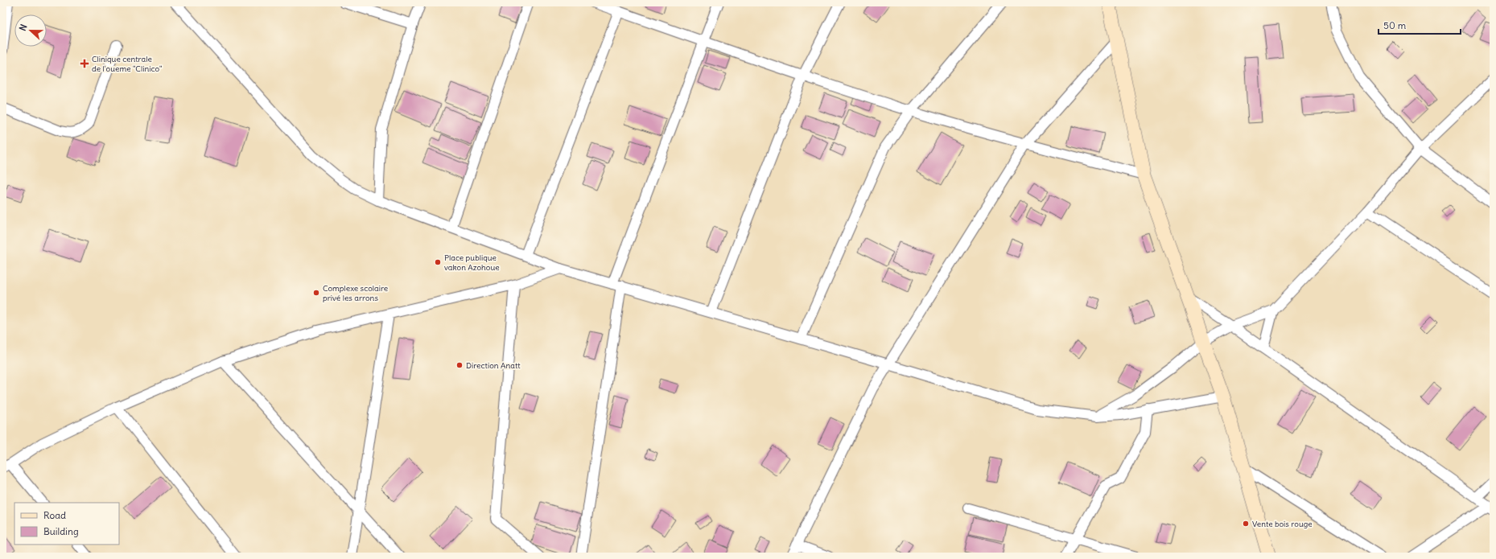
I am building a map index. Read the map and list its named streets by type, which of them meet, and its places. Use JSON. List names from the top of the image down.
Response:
{
  "places": {
    "health": ["Clinique centrale de l'oueme \"Clinico\""],
    "other": [
      "Place publique vakon Azohoue",
      "Complexe scolaire privé les arrons",
      "Direction Anatt",
      "Vente bois rouge"
    ]
  },
  "legend": ["Road", "Building"],
  "scale_bar": "50 m",
  "north": "left"
}
